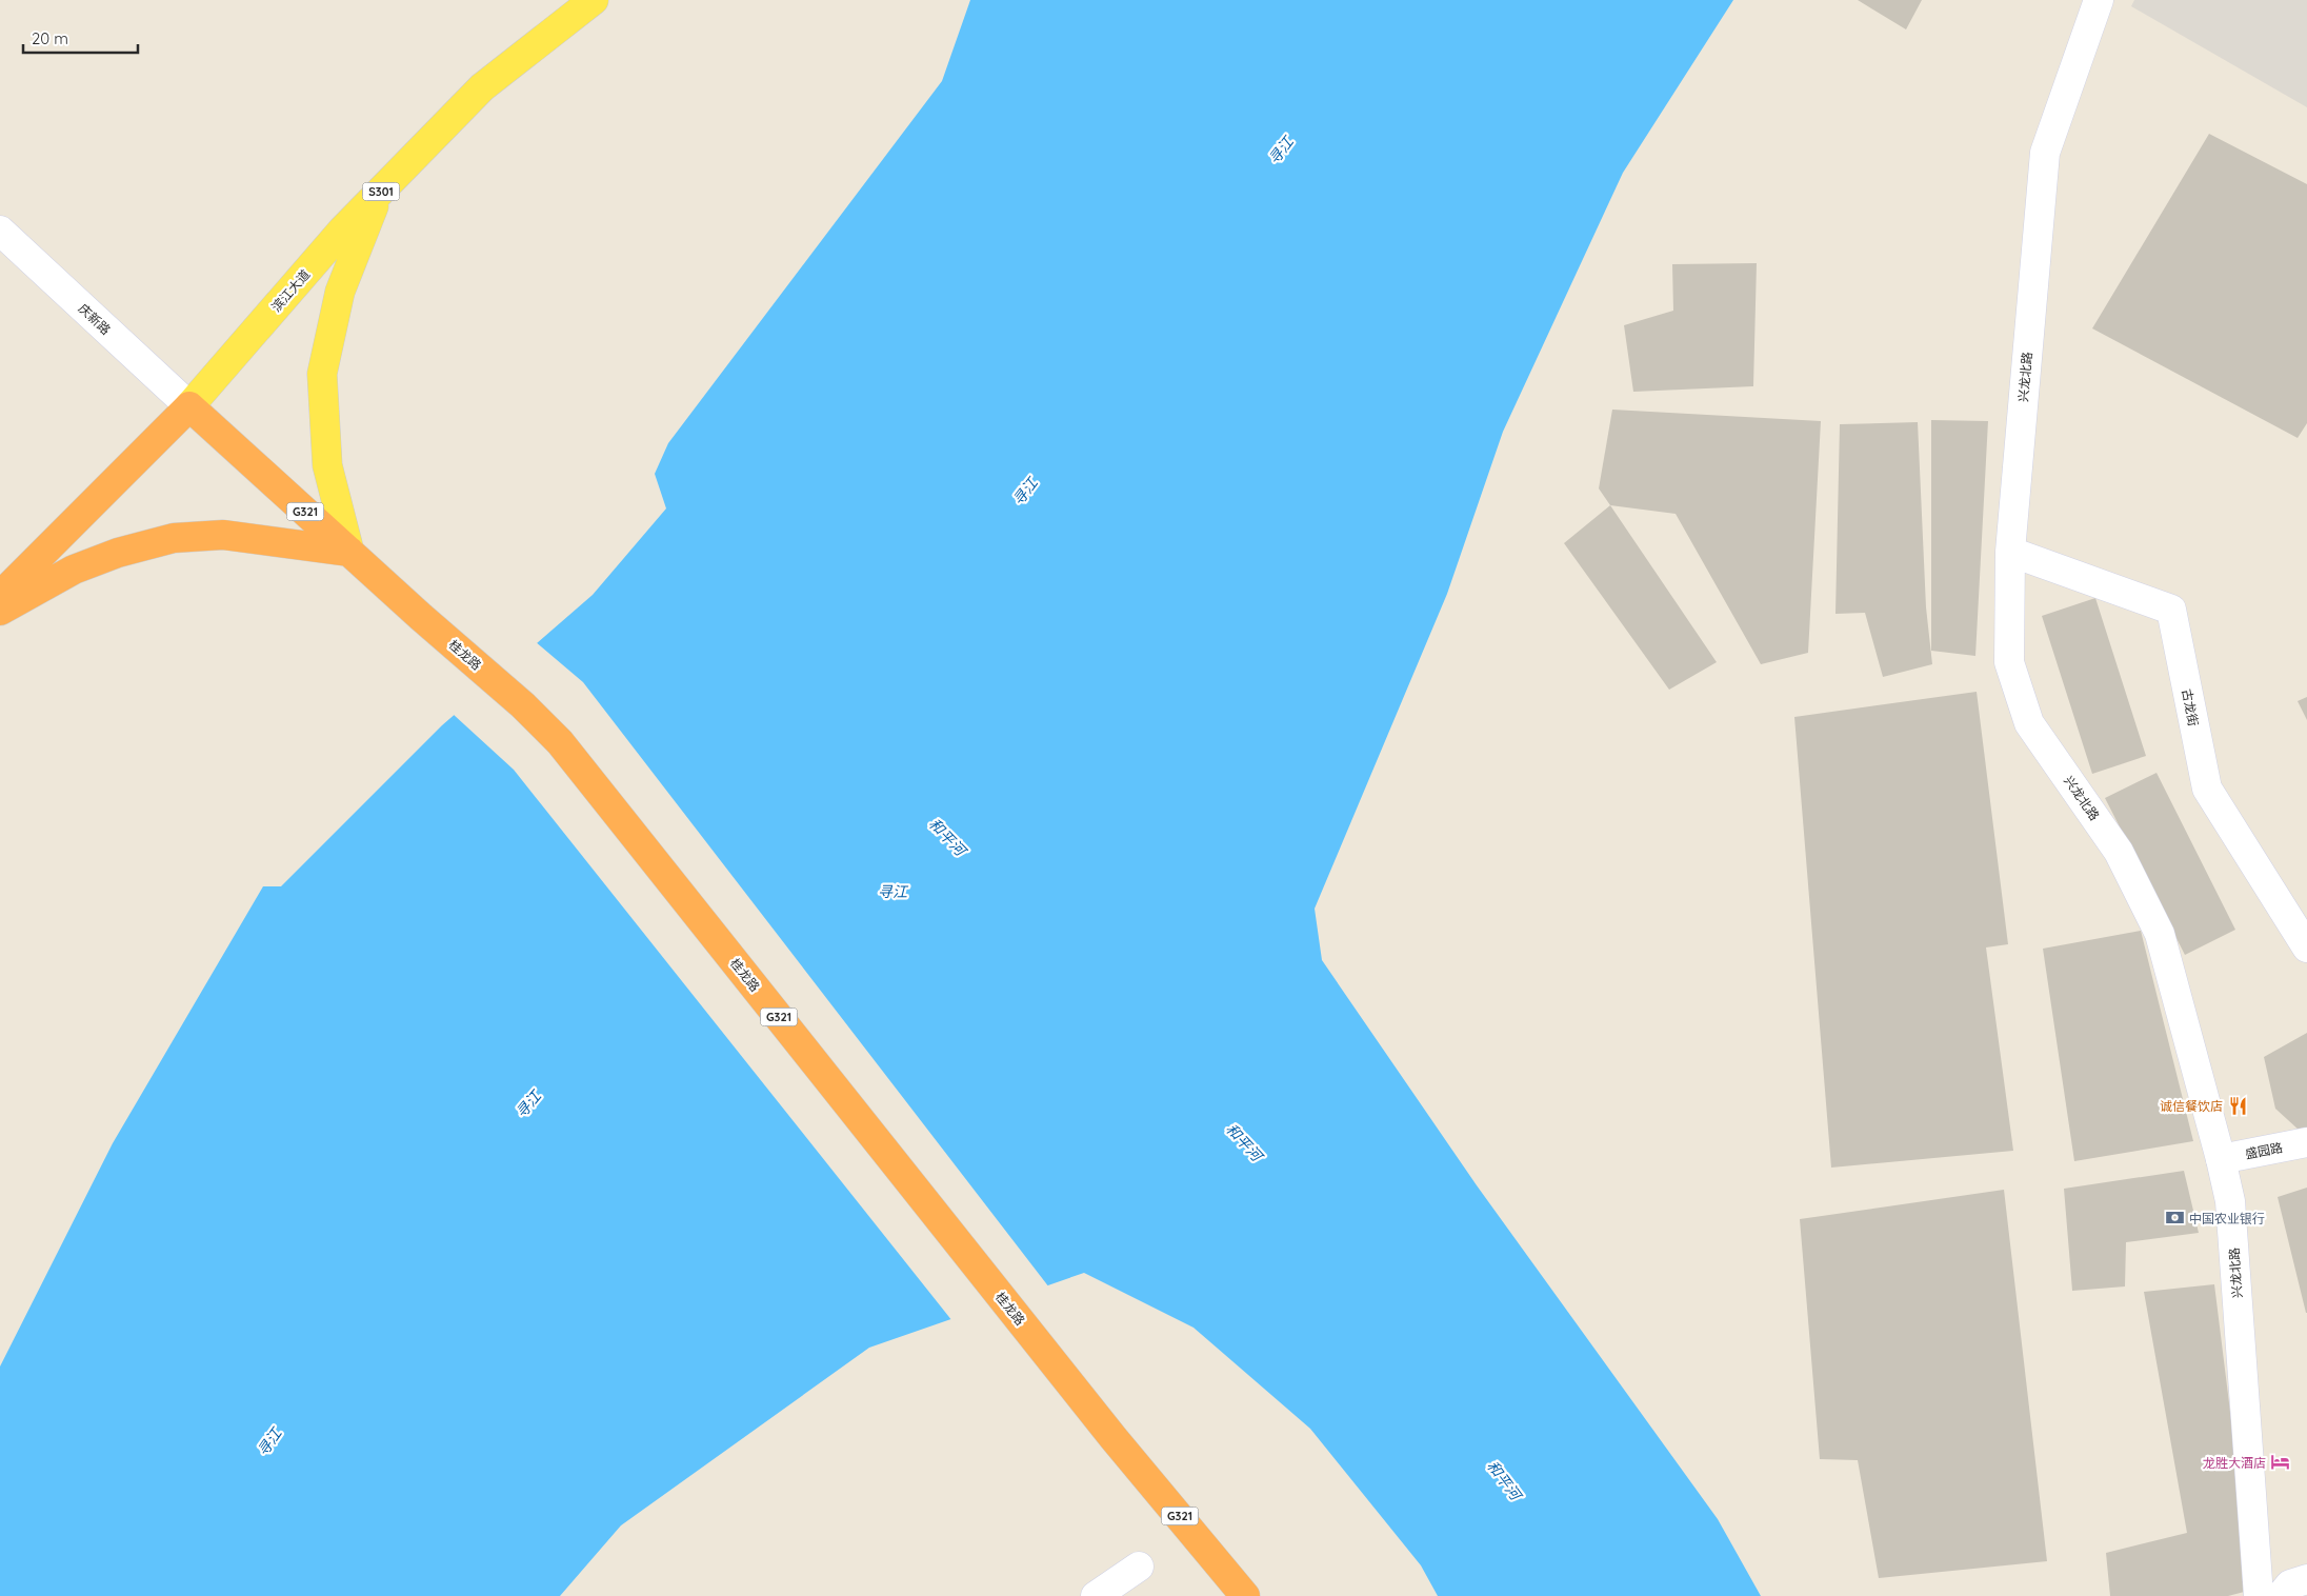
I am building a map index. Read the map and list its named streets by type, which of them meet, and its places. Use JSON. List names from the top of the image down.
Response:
{
  "streets": {
    "highway": ["滨江大道", "G321", "桂龙路"],
    "main road": [
      "S301",
      "庆新路",
      "兴龙北路",
      "古龙街",
      "盛园路"
    ]
  },
  "crossings": [
    ["滨江大道", "庆新路"],
    ["滨江大道", "桂龙路"],
    ["庆新路", "桂龙路"],
    ["兴龙北路", "古龙街"],
    ["兴龙北路", "盛园路"]
  ],
  "water": ["寻江", "和平河"],
  "places": {
    "restaurant": ["诚信餐饮店"],
    "bank": ["中国农业银行"],
    "hotel": ["龙胜大酒店"]
  },
  "scale_bar": "20 m"
}
